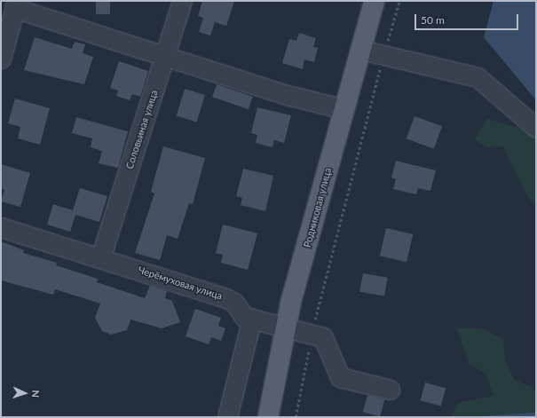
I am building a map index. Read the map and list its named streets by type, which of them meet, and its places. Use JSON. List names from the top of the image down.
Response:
{
  "streets": {
    "main road": ["Родниковая улица"],
    "street": ["Соловьиная улица", "Черёмуховая улица"]
  },
  "crossings": [
    ["Соловьиная улица", "Черёмуховая улица"],
    ["Родниковая улица", "Черёмуховая улица"]
  ],
  "scale_bar": "50 m",
  "north": "right"
}
